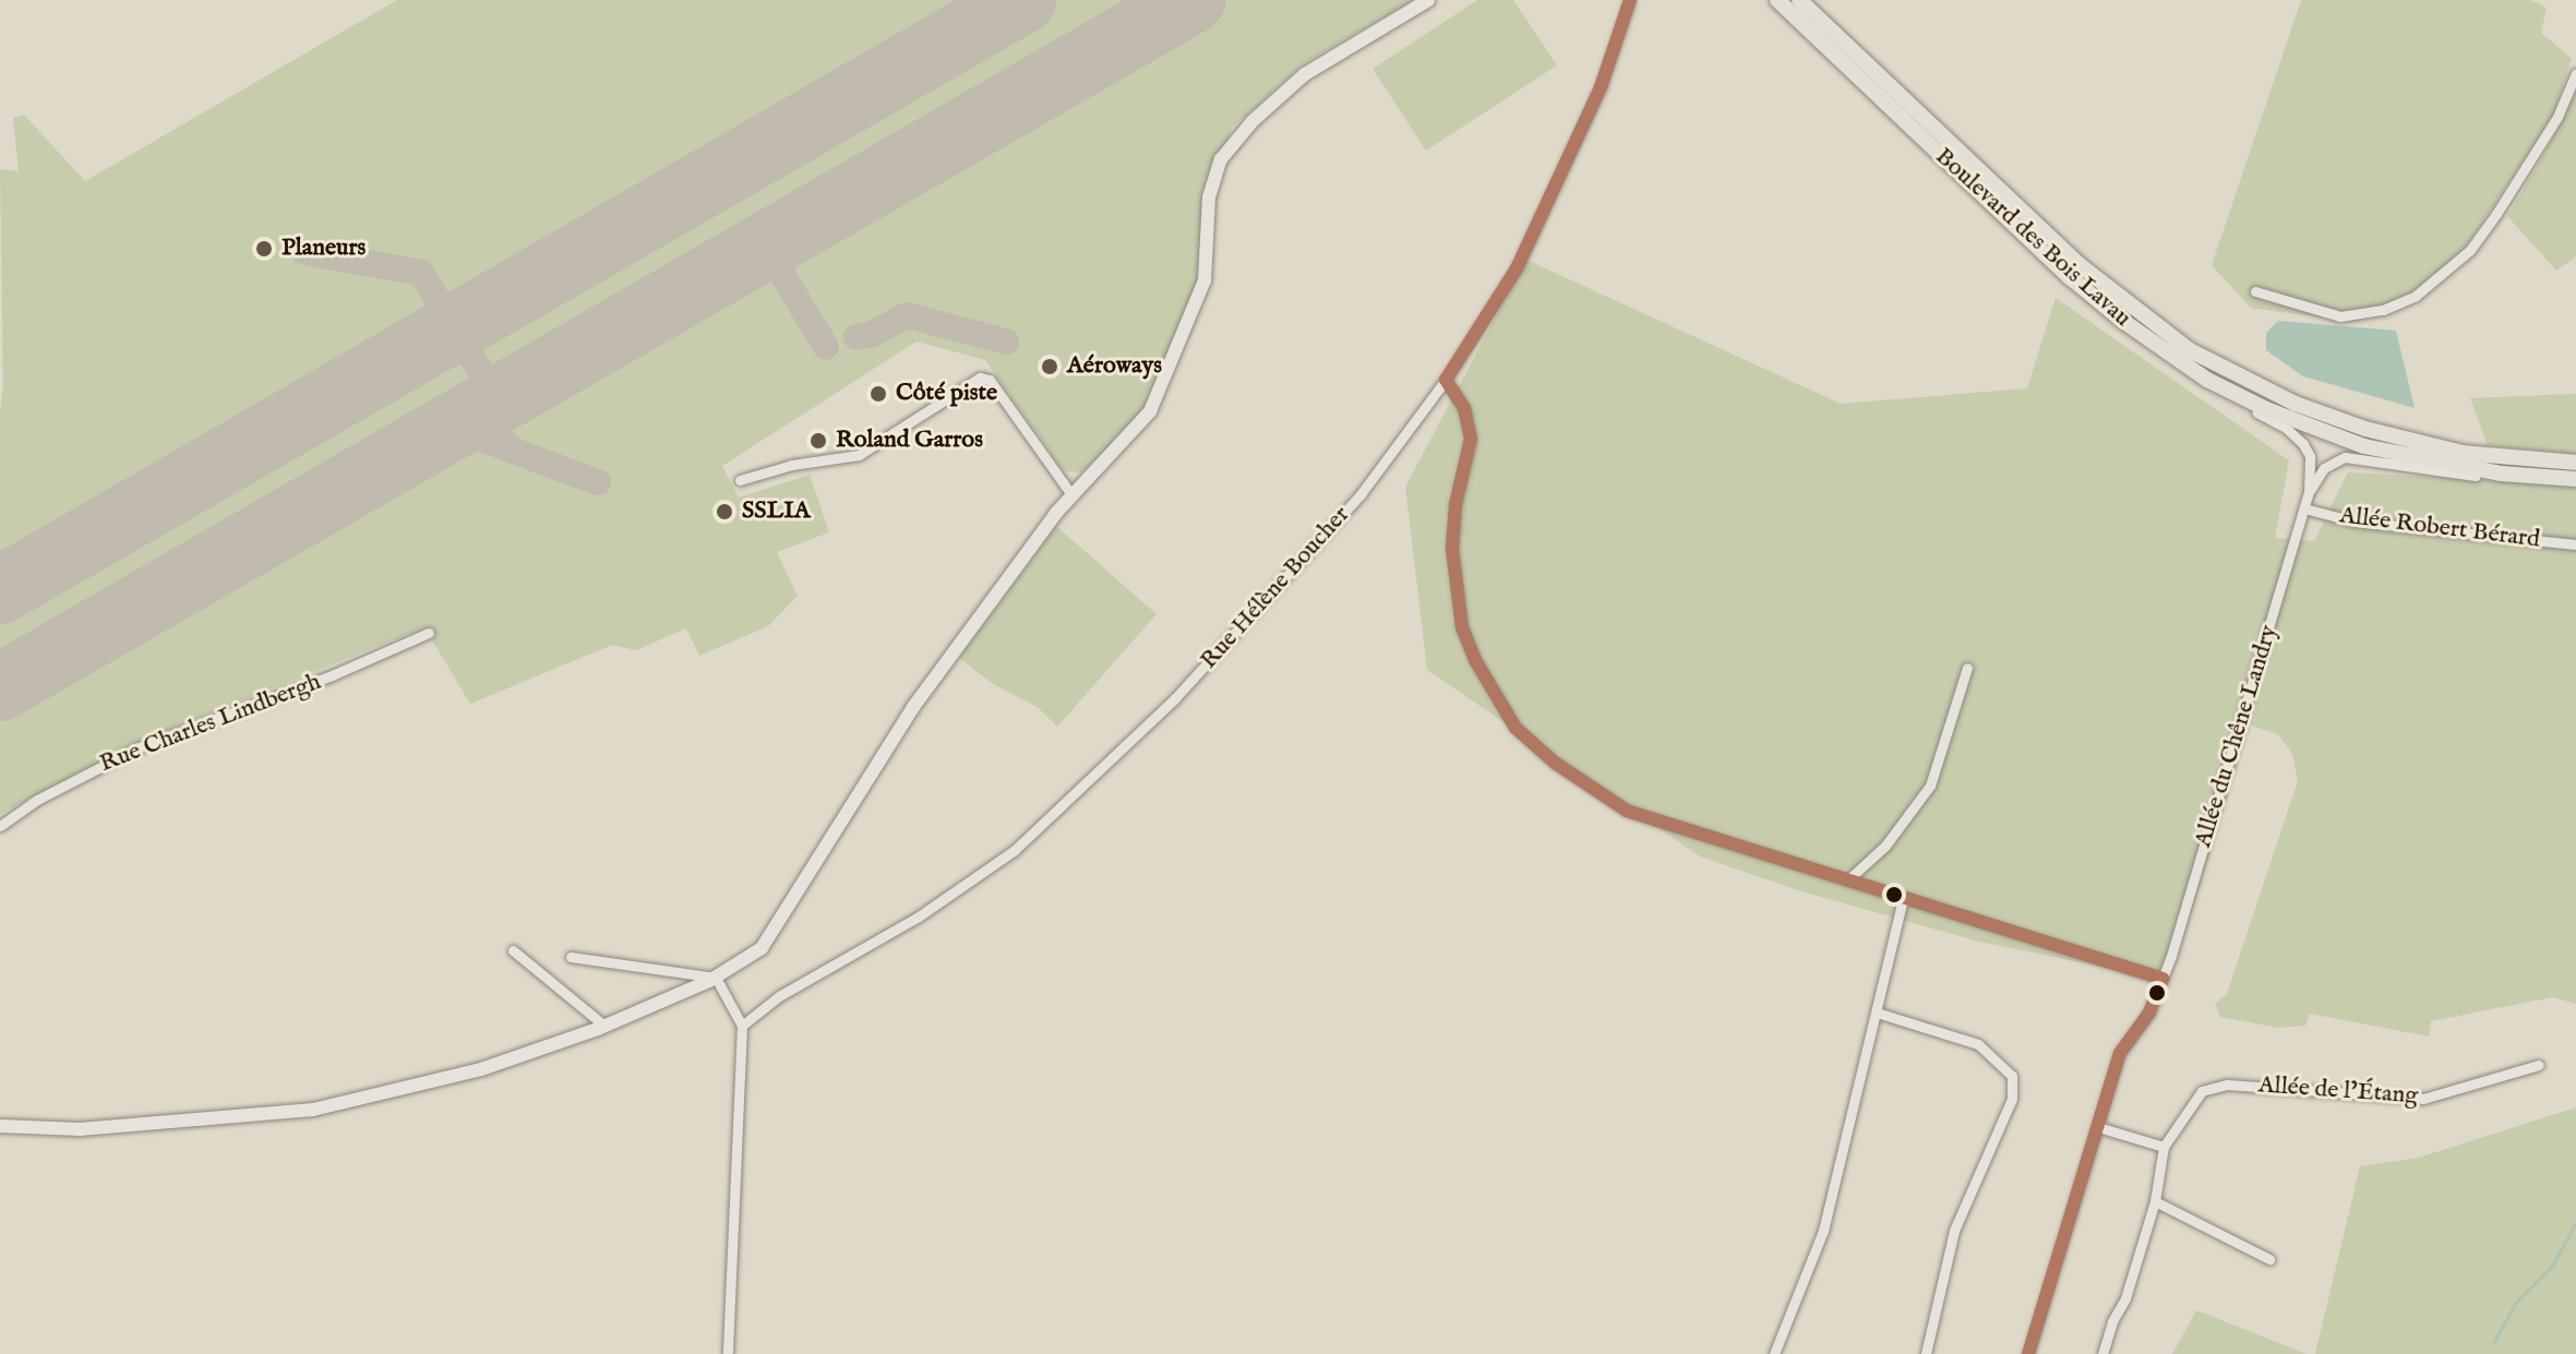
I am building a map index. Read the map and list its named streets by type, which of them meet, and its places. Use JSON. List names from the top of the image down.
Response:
{
  "streets": {
    "main road": ["Boulevard des Bois Lavau"],
    "street": [
      "Allée Robert Bérard",
      "Rue Hélène Boucher",
      "Rue Charles Lindbergh",
      "Allée du Chêne Landry",
      "Allée de l’Étang"
    ]
  },
  "crossings": [
    ["Boulevard des Bois Lavau", "Allée du Chêne Landry"],
    ["Allée Robert Bérard", "Allée du Chêne Landry"]
  ],
  "places": [
    "Planeurs",
    "Aéroways",
    "Côté piste",
    "Roland Garros",
    "SSLIA"
  ]
}
